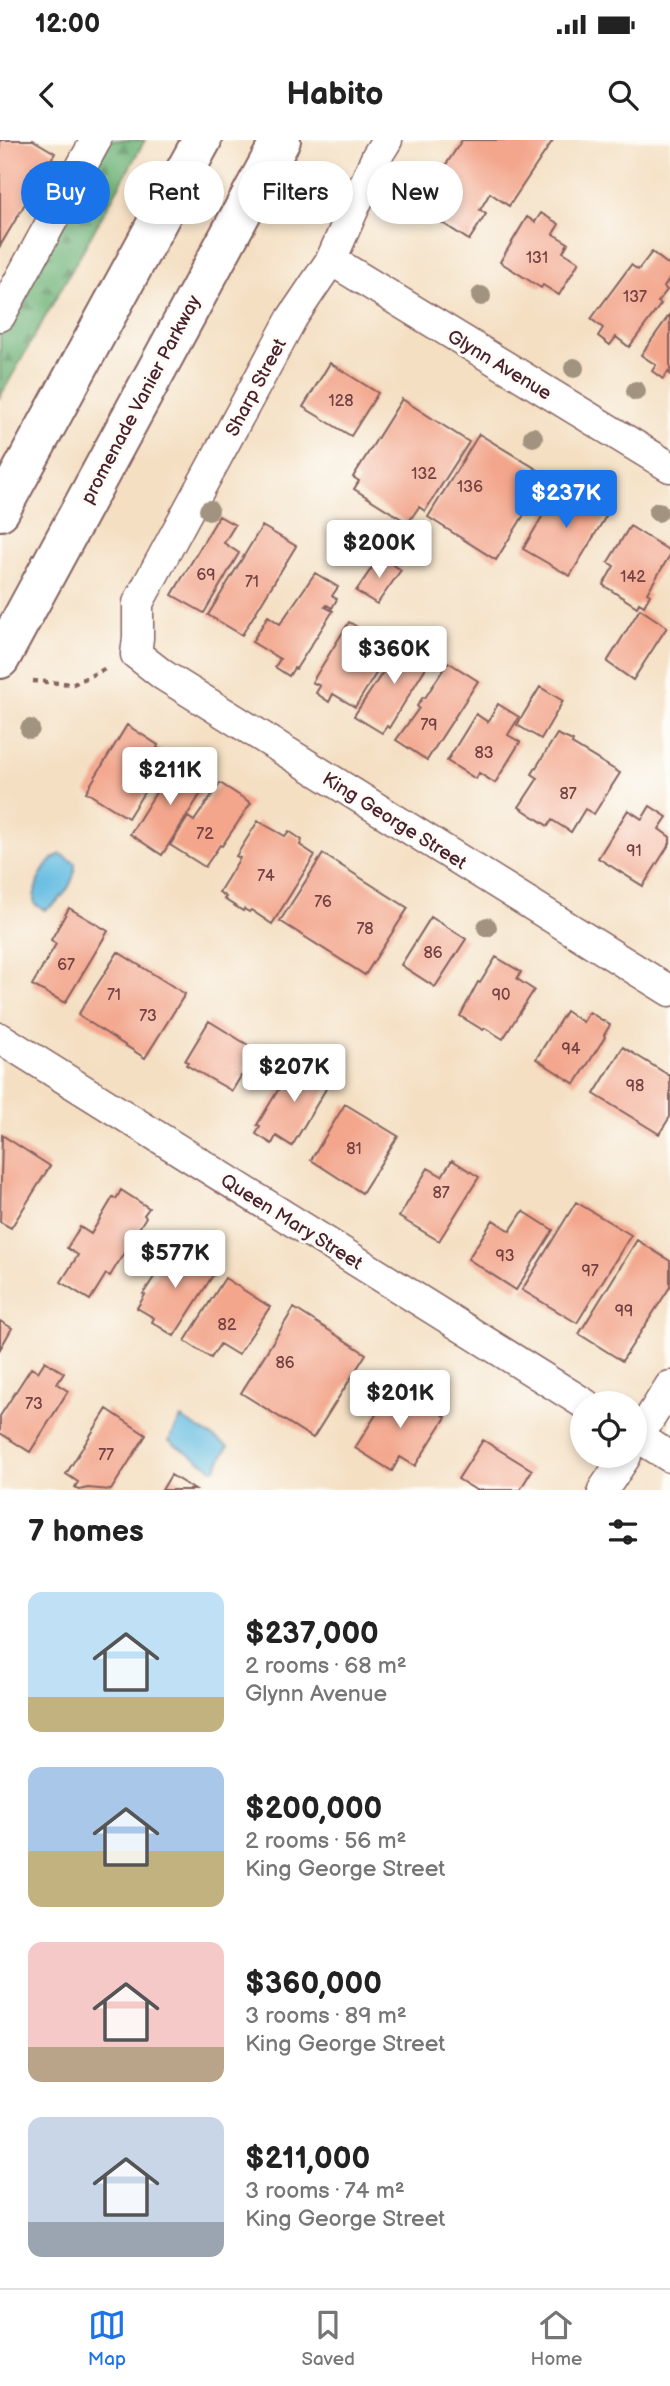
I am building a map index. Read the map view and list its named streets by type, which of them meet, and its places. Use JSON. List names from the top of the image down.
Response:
{
  "streets": {
    "main road": ["promenade Vanier Parkway"],
    "street": [
      "Glynn Avenue",
      "Sharp Street",
      "King George Street",
      "Queen Mary Street"
    ]
  },
  "crossings": [
    ["Glynn Avenue", "Sharp Street"],
    ["Sharp Street", "King George Street"]
  ],
  "house_numbers": [
    "131",
    "137",
    "128",
    "132",
    "136",
    "69",
    "142",
    "71",
    "79",
    "83",
    "87",
    "72",
    "91",
    "74",
    "76",
    "78",
    "86",
    "67",
    "71",
    "90",
    "73",
    "94",
    "98",
    "81",
    "87",
    "93",
    "97",
    "99",
    "82",
    "86",
    "73",
    "77"
  ],
  "page": {
    "status": "12:00",
    "header": "Habito",
    "chip": [
      "Buy",
      "Rent",
      "Filters",
      "New"
    ],
    "price": [
      "$237K",
      "$200K",
      "$360K",
      "$211K",
      "$207K",
      "$577K",
      "$201K"
    ],
    "heading": "7 homes",
    "list": [
      {
        "name": "$237,000",
        "note": "2 rooms · 68 m² · Glynn Avenue"
      },
      {
        "name": "$200,000",
        "note": "2 rooms · 56 m² · King George Street"
      },
      {
        "name": "$360,000",
        "note": "3 rooms · 89 m² · King George Street"
      },
      {
        "name": "$211,000",
        "note": "3 rooms · 74 m² · King George Street"
      }
    ],
    "tabs": ["Map", "Saved", "Home"]
  }
}
